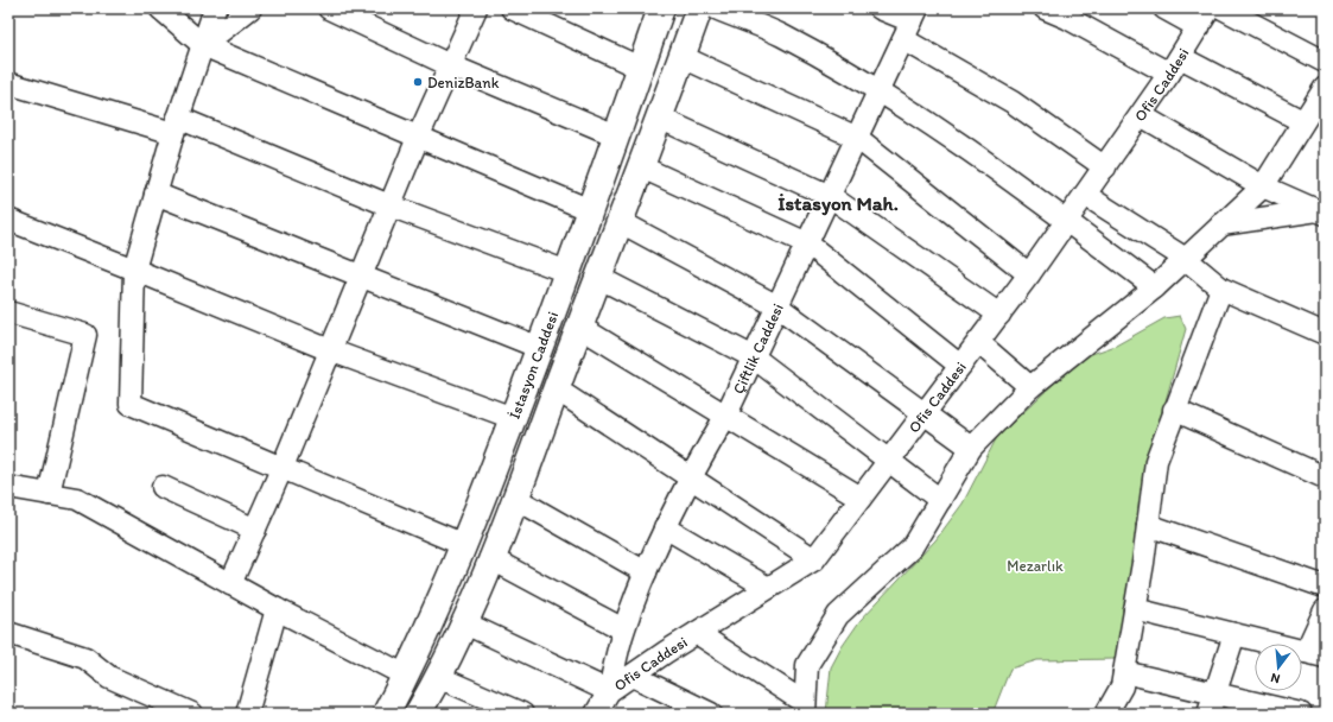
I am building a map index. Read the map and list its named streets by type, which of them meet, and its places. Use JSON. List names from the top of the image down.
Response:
{
  "streets": {
    "main road": ["İstasyon Caddesi"],
    "street": ["Ofis Caddesi", "Çiftlik Caddesi"]
  },
  "crossings": [
    ["Ofis Caddesi", "Çiftlik Caddesi"]
  ],
  "districts": ["İstasyon Mah."],
  "parks": ["Mezarlık"],
  "places": ["DenizBank"],
  "north": "bottom"
}
